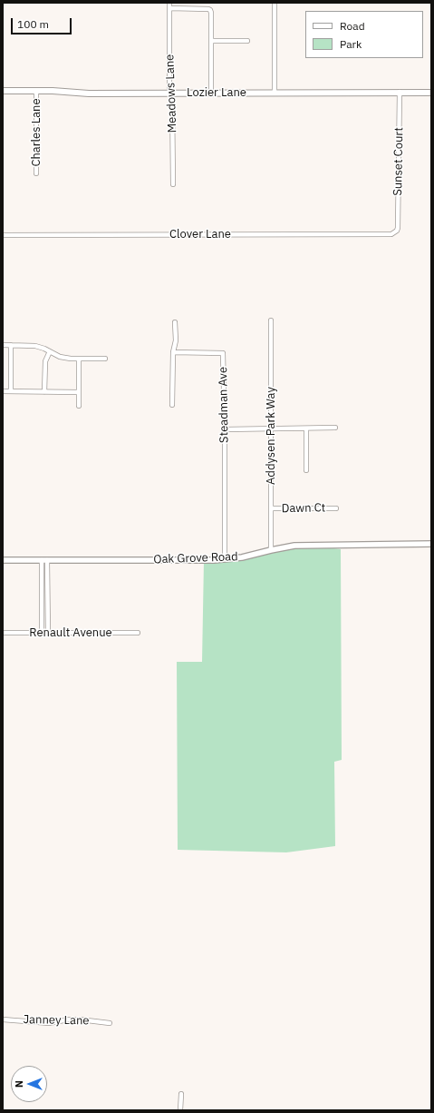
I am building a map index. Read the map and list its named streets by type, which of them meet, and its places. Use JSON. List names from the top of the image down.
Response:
{
  "streets": {
    "main road": ["Lozier Lane"],
    "street": [
      "Meadows Lane",
      "Charles Lane",
      "Sunset Court",
      "Clover Lane",
      "Steadman Ave",
      "Addysen Park Way",
      "Dawn Ct",
      "Oak Grove Road",
      "Renault Avenue",
      "Janney Lane"
    ]
  },
  "crossings": [
    ["Lozier Lane", "Meadows Lane"],
    ["Lozier Lane", "Charles Lane"],
    ["Lozier Lane", "Sunset Court"],
    ["Sunset Court", "Clover Lane"],
    ["Steadman Ave", "Oak Grove Road"],
    ["Addysen Park Way", "Dawn Ct"],
    ["Addysen Park Way", "Oak Grove Road"]
  ],
  "legend": ["Road", "Park"],
  "scale_bar": "100 m",
  "north": "left"
}
